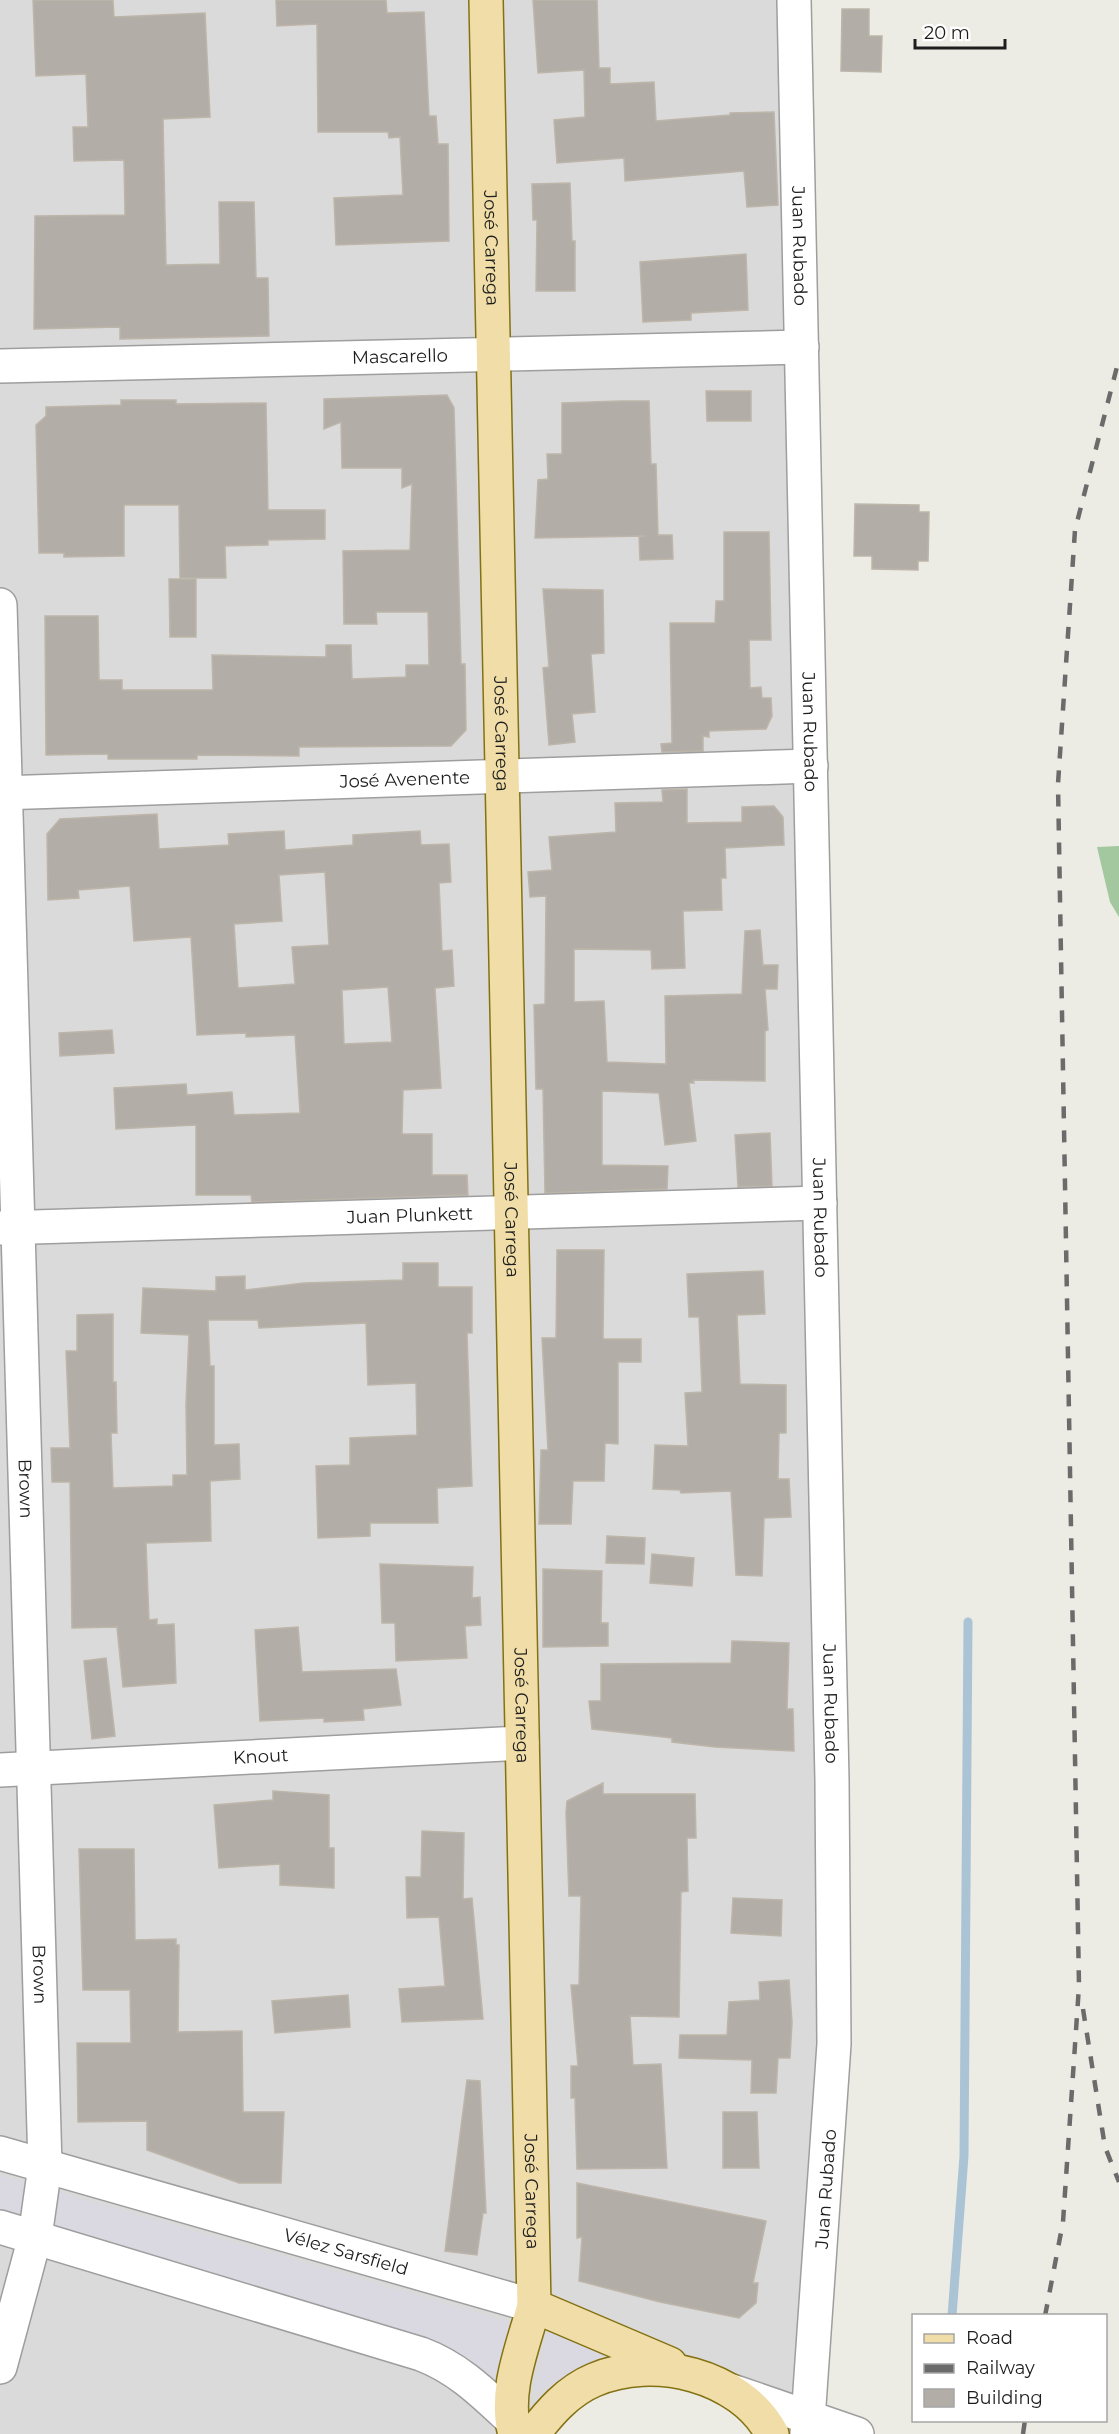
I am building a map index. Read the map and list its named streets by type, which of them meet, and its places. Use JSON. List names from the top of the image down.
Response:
{
  "streets": {
    "main road": ["José Carrega", "Vélez Sarsfield"],
    "street": [
      "Juan Rubado",
      "Mascarello",
      "José Avenente",
      "Juan Plunkett",
      "Brown",
      "Knout"
    ]
  },
  "crossings": [
    ["Juan Rubado", "Mascarello"],
    ["Juan Rubado", "José Avenente"],
    ["Juan Rubado", "Juan Plunkett"],
    ["José Carrega", "Mascarello"],
    ["José Carrega", "José Avenente"],
    ["José Carrega", "Juan Plunkett"],
    ["José Carrega", "Knout"],
    ["José Carrega", "Vélez Sarsfield"],
    ["José Avenente", "Brown"],
    ["Juan Plunkett", "Brown"],
    ["Brown", "Knout"],
    ["Brown", "Vélez Sarsfield"]
  ],
  "legend": ["Road", "Railway", "Building"],
  "scale_bar": "20 m"
}
